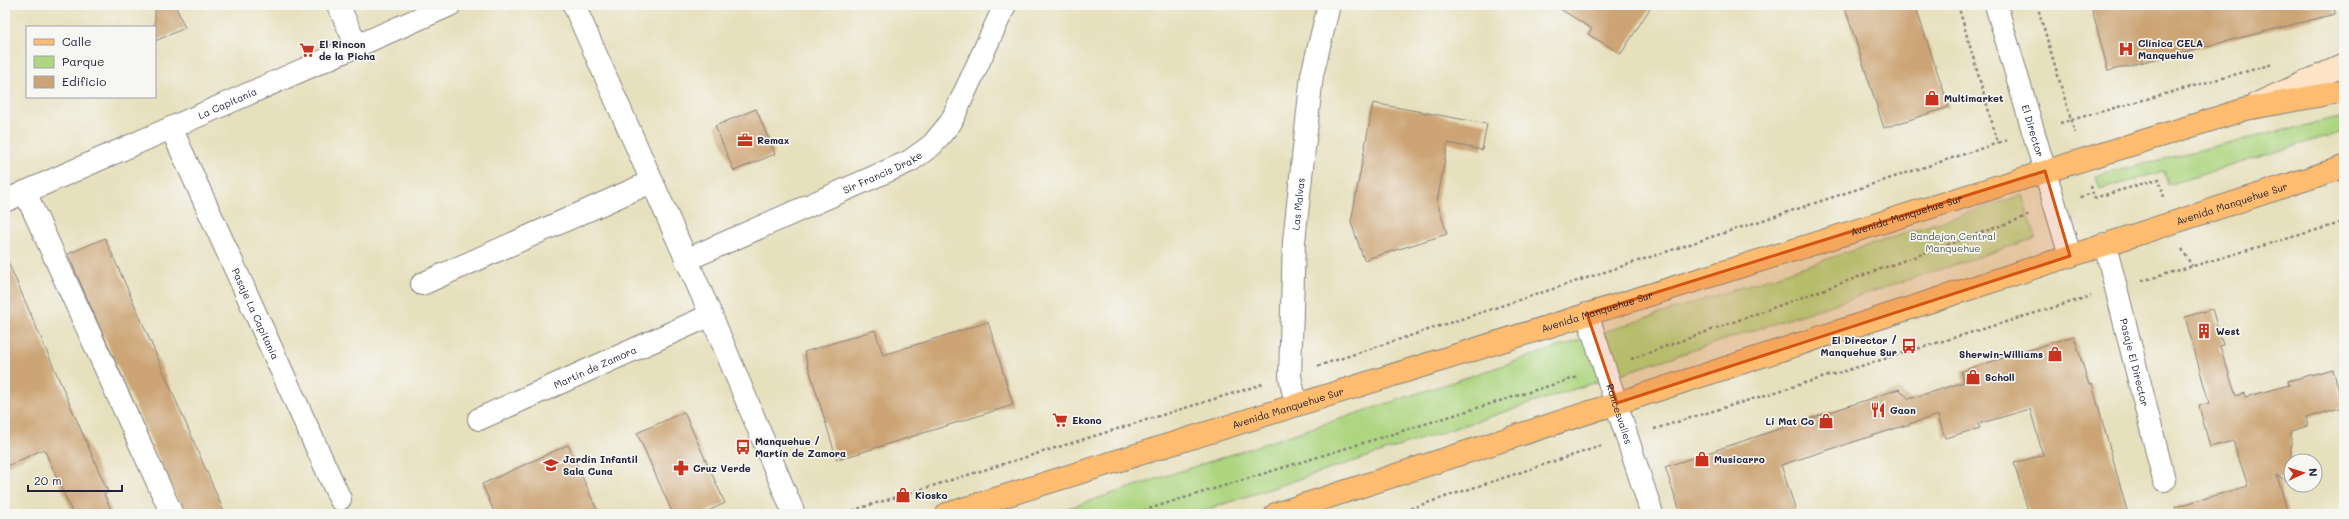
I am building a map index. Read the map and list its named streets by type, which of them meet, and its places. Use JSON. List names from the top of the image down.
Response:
{
  "streets": {
    "main road": ["Avenida Manquehue Sur"],
    "street": [
      "La Capitanía",
      "El Director",
      "Sir Francis Drake",
      "Las Malvas",
      "Pasaje La Capitanía",
      "Pasaje El Director",
      "Martín de Zamora",
      "Roncesvalles"
    ]
  },
  "crossings": [
    ["La Capitanía", "Pasaje La Capitanía"],
    ["El Director", "Avenida Manquehue Sur"],
    ["Avenida Manquehue Sur", "Las Malvas"],
    ["Avenida Manquehue Sur", "Pasaje El Director"],
    ["Avenida Manquehue Sur", "Roncesvalles"]
  ],
  "parks": ["Bandejon Central Manquehue"],
  "places": {
    "hospital": ["Clínica CELA Manquehue"],
    "supermarket": ["El Rincon de la Picha", "Ekono"],
    "shop": [
      "Multimarket",
      "Sherwin-Williams",
      "Scholl",
      "Li Mat Co",
      "Musicarro",
      "Kiosko"
    ],
    "office": ["Remax"],
    "building": ["West"],
    "bus stop": ["El Director / Manquehue Sur", "Manquehue / Martín de Zamora"],
    "restaurant": ["Gaon"],
    "school or university": ["Jardín Infantil Sala Cuna"],
    "pharmacy": ["Cruz Verde"]
  },
  "legend": ["Calle", "Parque", "Edificio"],
  "scale_bar": "20 m",
  "north": "right"
}
